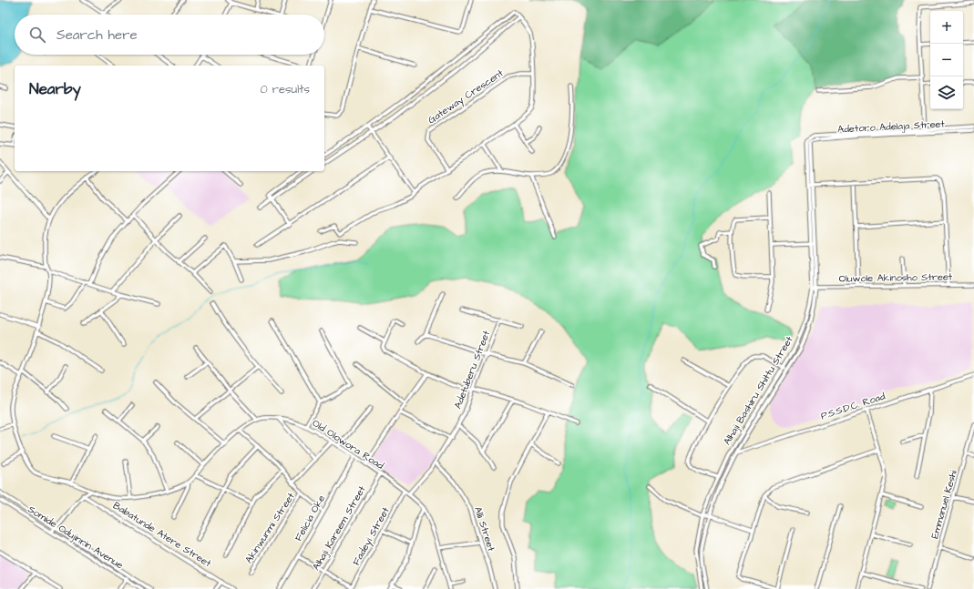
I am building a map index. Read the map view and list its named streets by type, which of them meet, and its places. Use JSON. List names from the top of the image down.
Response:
{
  "streets": {
    "street": [
      "Gateway Crescent",
      "Adetoro Adelaja Street",
      "Oluwole Akinosho Street",
      "Adetuberu Street",
      "Alhaji Bashiru Shittu Street",
      "P.S.S.D.C. Road",
      "Old Olowora Road",
      "Emmanuel Keshi",
      "Felicia Oke",
      "Akinwunmi Street",
      "Alhaji Kareem Street",
      "Alli Street",
      "Babatunde Atere Street",
      "Fadeyi Street",
      "Somide Odujinrin Avenue"
    ]
  },
  "crossings": [
    ["Adetoro Adelaja Street", "Alhaji Bashiru Shittu Street"],
    ["Oluwole Akinosho Street", "Alhaji Bashiru Shittu Street"],
    ["Adetuberu Street", "Old Olowora Road"],
    ["Adetuberu Street", "Alli Street"],
    ["Alhaji Bashiru Shittu Street", "P.S.S.D.C. Road"],
    ["Old Olowora Road", "Felicia Oke"],
    ["Old Olowora Road", "Alhaji Kareem Street"],
    ["Old Olowora Road", "Fadeyi Street"]
  ],
  "page": {
    "map_buttons": ["+", "−"],
    "search": "Search here",
    "heading": ["Nearby", "0 results"]
  }
}
